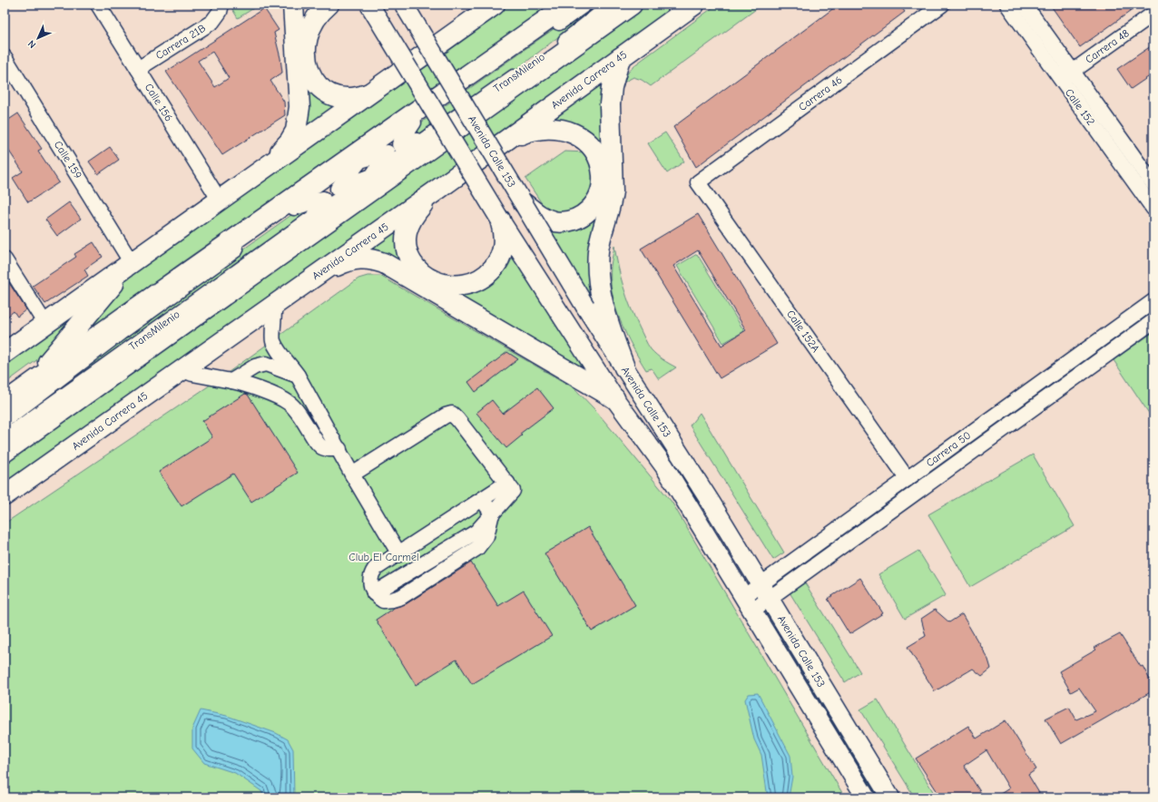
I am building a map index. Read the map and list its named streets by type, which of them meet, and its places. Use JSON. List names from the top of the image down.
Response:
{
  "streets": {
    "highway": ["Avenida Carrera 45"],
    "main road": ["Avenida Calle 153"],
    "street": [
      "Carrera 21B",
      "Carrera 48",
      "TransMilenio",
      "Carrera 46",
      "Calle 156",
      "Calle 152",
      "Calle 159",
      "Calle 152A",
      "Carrera 50"
    ]
  },
  "crossings": [
    ["Carrera 21B", "Calle 156"],
    ["Carrera 48", "Calle 152"],
    ["Carrera 46", "Calle 152A"],
    ["Avenida Calle 153", "Carrera 50"],
    ["Calle 152A", "Carrera 50"]
  ],
  "parks": ["Club El Carmel"],
  "north": "bottom left"
}
